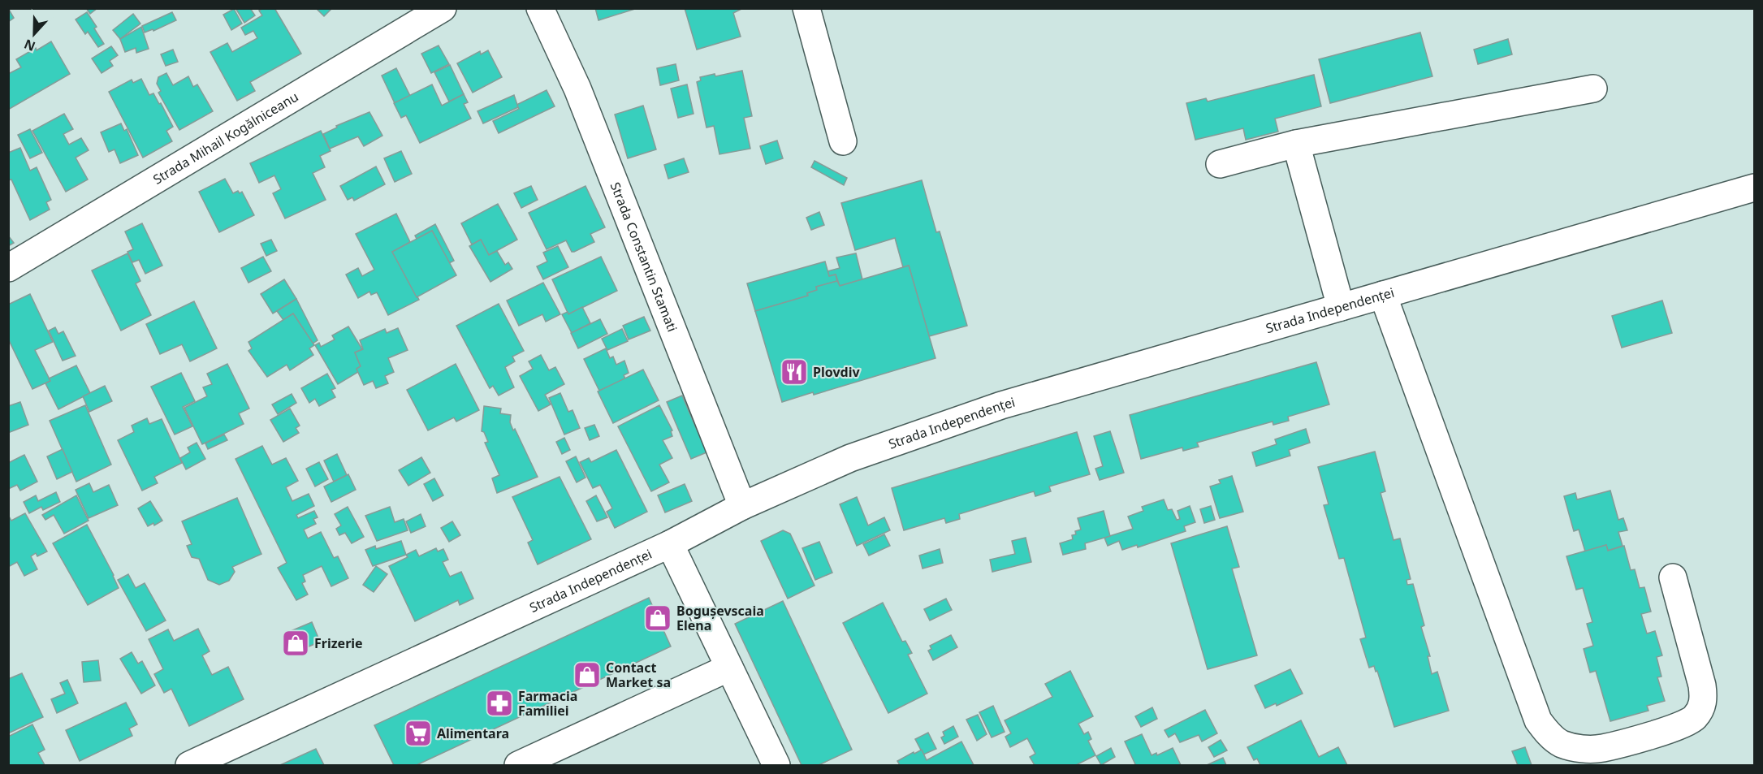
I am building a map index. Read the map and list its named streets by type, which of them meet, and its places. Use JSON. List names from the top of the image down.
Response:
{
  "streets": {
    "street": ["Strada Mihail Kogălniceanu", "Strada Constantin Stamati", "Strada Independenței"]
  },
  "crossings": [
    ["Strada Constantin Stamati", "Strada Independenței"]
  ],
  "places": {
    "restaurant": ["Plovdiv"],
    "shop": ["Bogușevscaia Elena", "Frizerie", "Contact Market sa"],
    "pharmacy": ["Farmacia Familiei"],
    "supermarket": ["Alimentara"]
  },
  "north": "bottom"
}
